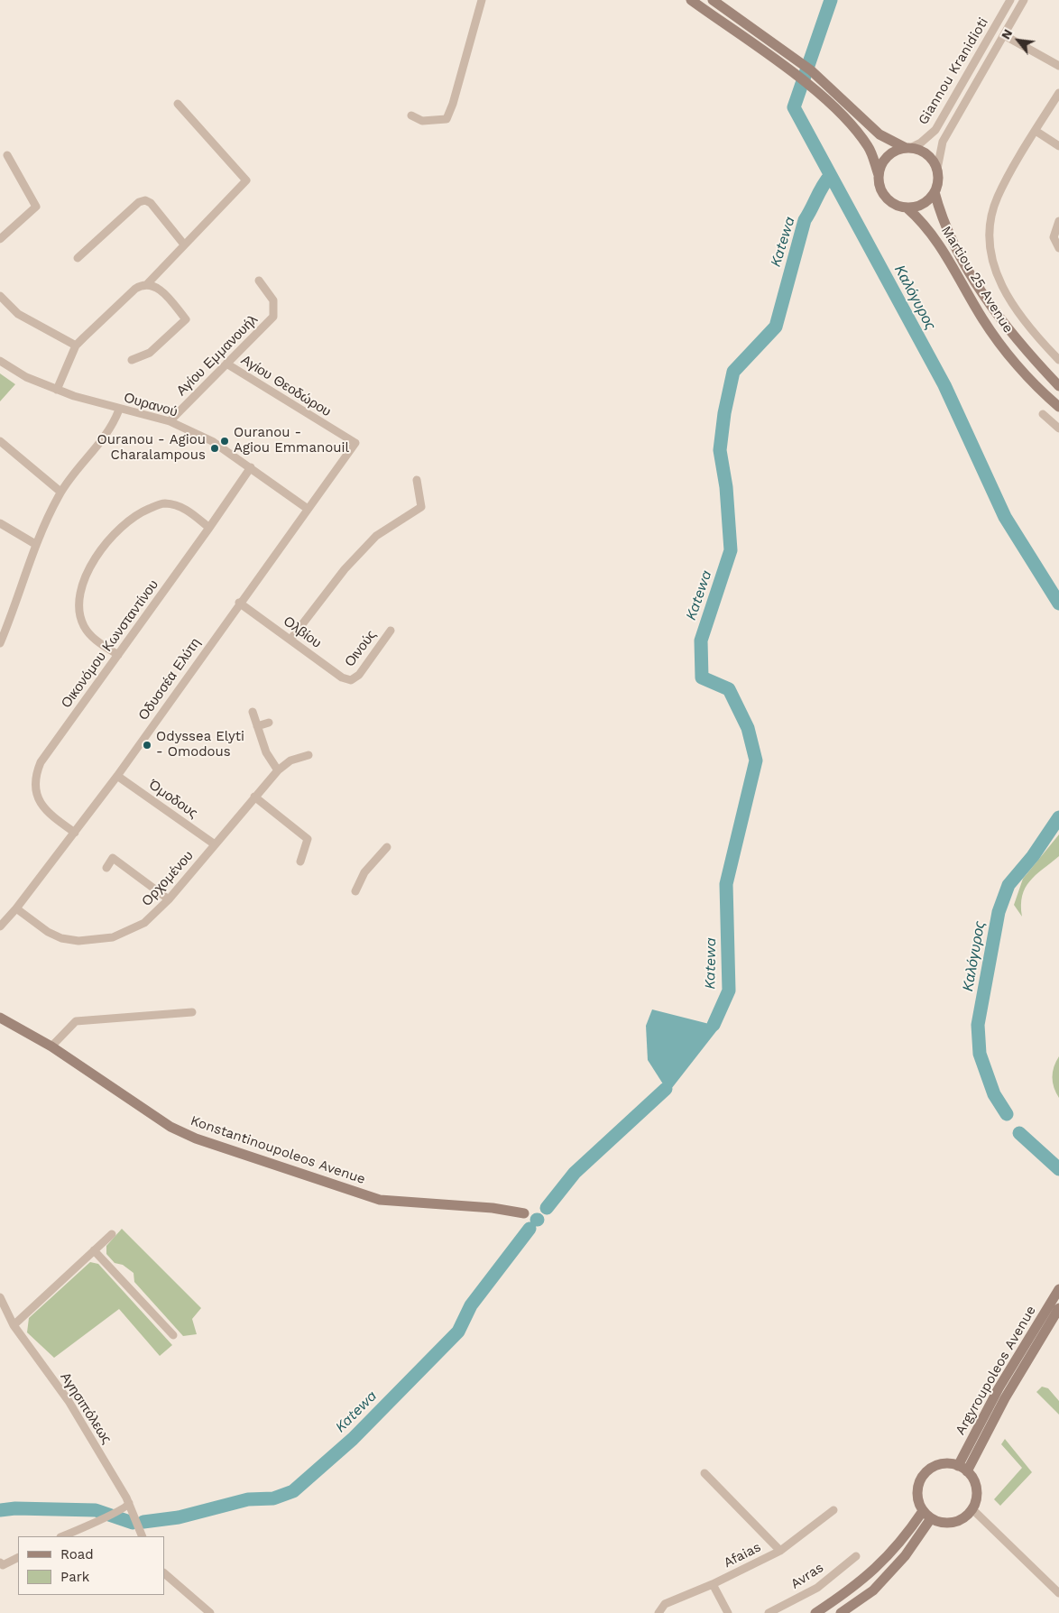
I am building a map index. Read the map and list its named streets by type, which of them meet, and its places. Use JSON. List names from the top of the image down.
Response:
{
  "streets": {
    "main road": ["Martiou 25 Avenue", "Konstantinoupoleos Avenue", "Argyroupoleos Avenue"],
    "street": [
      "Giannou Kranidioti",
      "Αγίου Εμμανουήλ",
      "Αγίου Θεοδώρου",
      "Ουρανού",
      "Ολβίου",
      "Οικονόμου Κωνσταντίνου",
      "Οινούς",
      "Οδυσσέα Ελύτη",
      "Όμοδους",
      "Ορχομένου",
      "Αγησιπόλεως",
      "Afaias",
      "Avras"
    ]
  },
  "crossings": [
    ["Giannou Kranidioti", "Martiou 25 Avenue"],
    ["Αγίου Εμμανουήλ", "Αγίου Θεοδώρου"],
    ["Αγίου Εμμανουήλ", "Ουρανού"],
    ["Αγίου Θεοδώρου", "Οδυσσέα Ελύτη"],
    ["Ουρανού", "Οικονόμου Κωνσταντίνου"],
    ["Ουρανού", "Οδυσσέα Ελύτη"],
    ["Ολβίου", "Οινούς"],
    ["Ολβίου", "Οδυσσέα Ελύτη"],
    ["Οικονόμου Κωνσταντίνου", "Οδυσσέα Ελύτη"],
    ["Οδυσσέα Ελύτη", "Όμοδους"],
    ["Οδυσσέα Ελύτη", "Ορχομένου"],
    ["Όμοδους", "Ορχομένου"]
  ],
  "water": ["Katewa", "Καλόγυρος"],
  "places": ["Ouranou - Agiou Emmanouil", "Ouranou - Agiou Charalampous", "Odyssea Elyti - Omodous"],
  "legend": ["Road", "Park"],
  "north": "top left"
}
